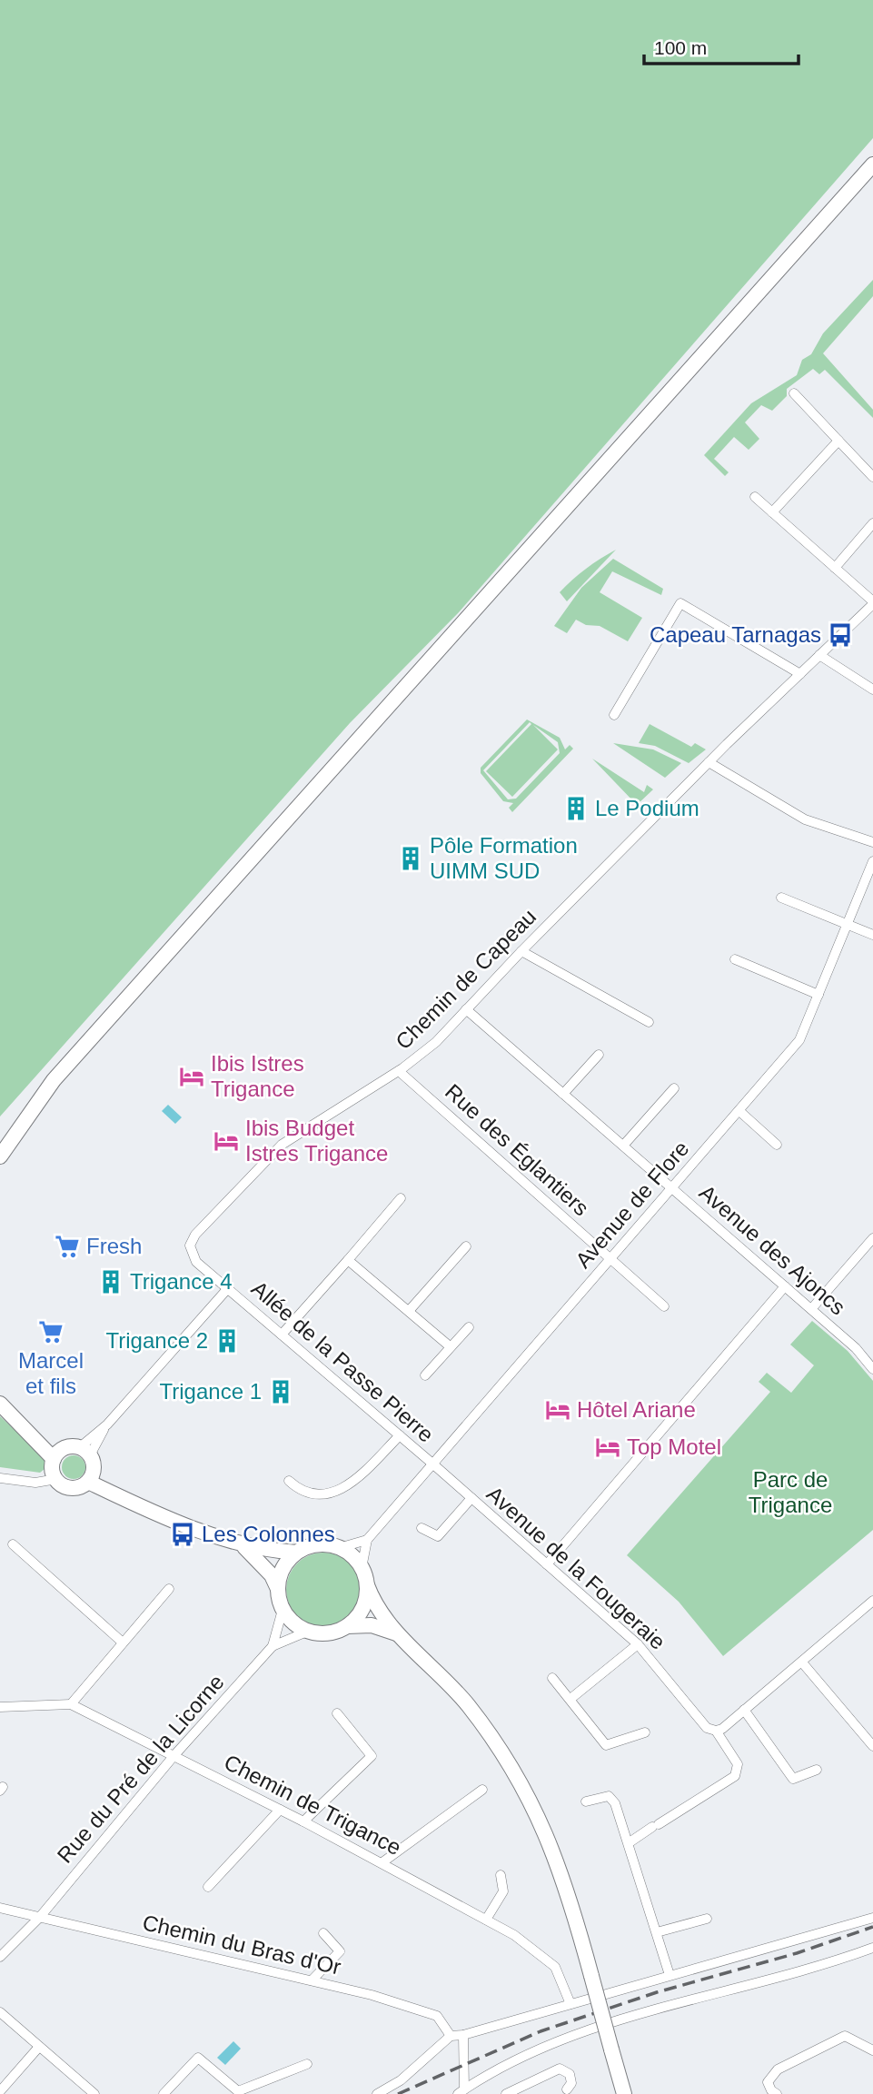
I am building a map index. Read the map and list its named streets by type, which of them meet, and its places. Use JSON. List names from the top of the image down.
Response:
{
  "streets": {
    "street": [
      "Chemin de Capeau",
      "Rue des Églantiers",
      "Avenue de Flore",
      "Avenue des Ajoncs",
      "Allée de la Passe Pierre",
      "Avenue de la Fougeraie",
      "Rue du Pré de la Licorne",
      "Chemin de Trigance",
      "Chemin du Bras d'Or"
    ]
  },
  "crossings": [
    ["Chemin de Capeau", "Rue des Églantiers"],
    ["Chemin de Capeau", "Avenue des Ajoncs"],
    ["Chemin de Capeau", "Allée de la Passe Pierre"],
    ["Rue des Églantiers", "Avenue de Flore"],
    ["Avenue de Flore", "Avenue des Ajoncs"],
    ["Avenue de Flore", "Allée de la Passe Pierre"],
    ["Avenue de Flore", "Avenue de la Fougeraie"],
    ["Allée de la Passe Pierre", "Avenue de la Fougeraie"],
    ["Rue du Pré de la Licorne", "Chemin de Trigance"],
    ["Rue du Pré de la Licorne", "Chemin du Bras d'Or"]
  ],
  "parks": ["Parc de Trigance"],
  "places": {
    "bus stop": ["Capeau Tarnagas", "Les Colonnes"],
    "building": [
      "Le Podium",
      "Pôle Formation UIMM SUD",
      "Trigance 4",
      "Trigance 2",
      "Trigance 1"
    ],
    "hotel": [
      "Ibis Istres Trigance",
      "Ibis Budget Istres Trigance",
      "Hôtel Ariane",
      "Top Motel"
    ],
    "supermarket": ["Fresh", "Marcel et fils"]
  },
  "scale_bar": "100 m"
}
